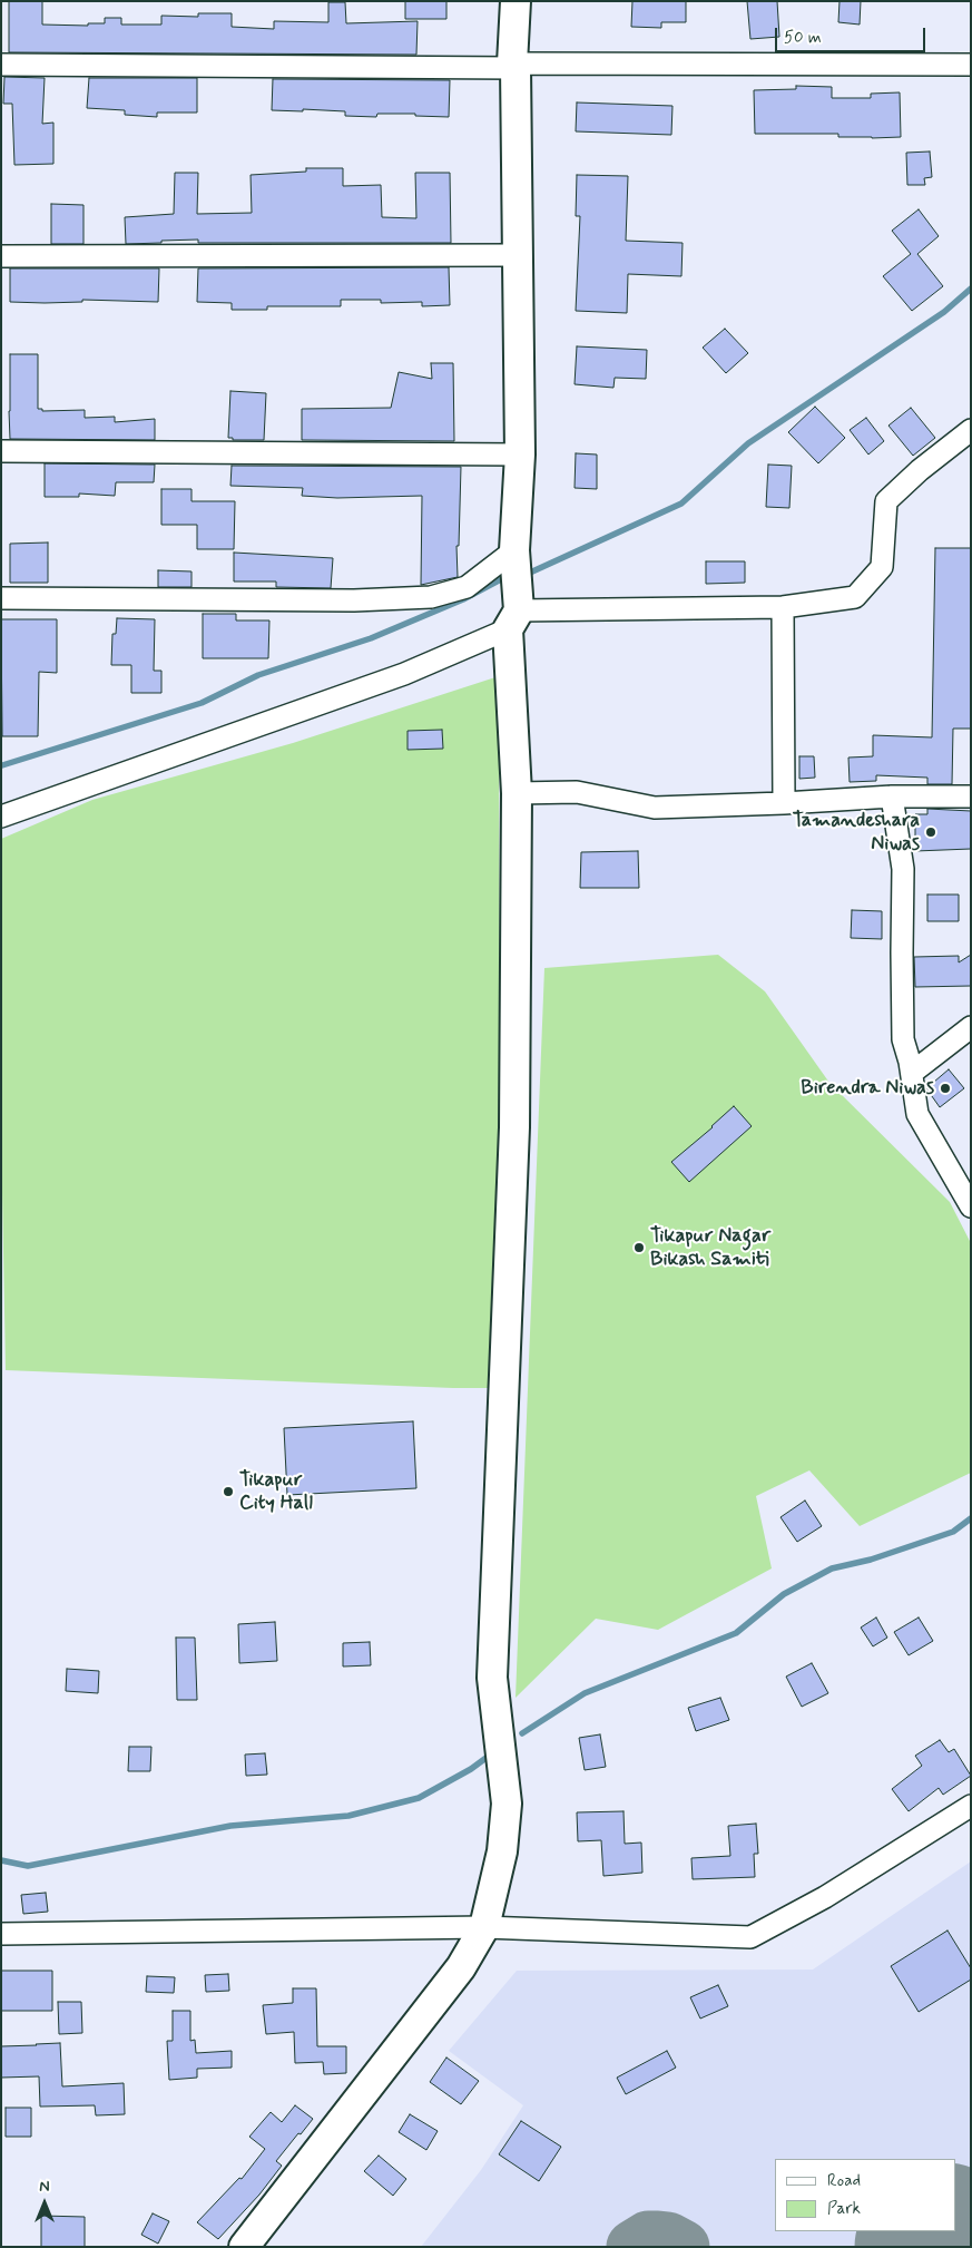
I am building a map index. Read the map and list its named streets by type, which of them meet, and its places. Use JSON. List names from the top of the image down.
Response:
{
  "places": [
    "Tamandeshara Niwas",
    "Birendra Niwas",
    "Tikapur Nagar Bikash Samiti",
    "Tikapur City Hall"
  ],
  "legend": ["Road", "Park"],
  "scale_bar": "50 m",
  "north": "top"
}
